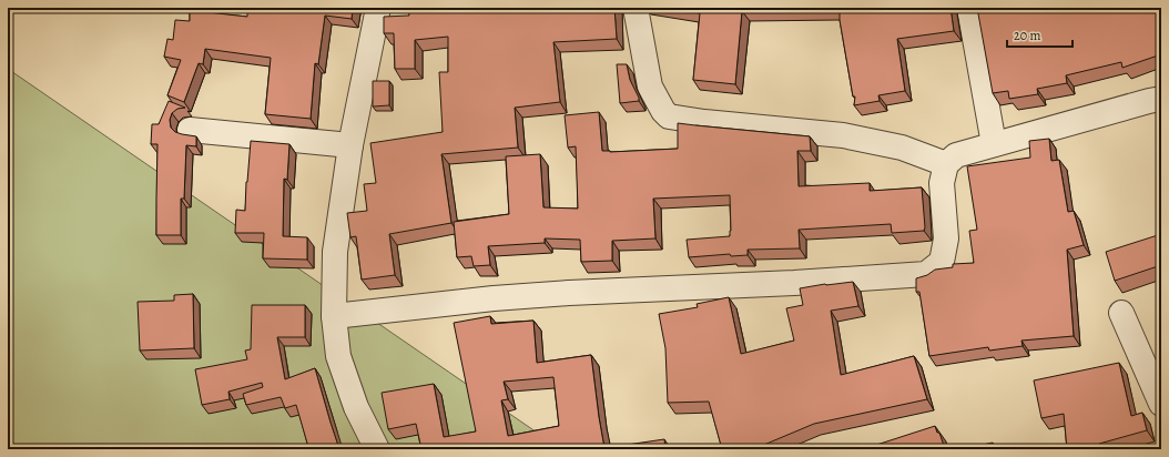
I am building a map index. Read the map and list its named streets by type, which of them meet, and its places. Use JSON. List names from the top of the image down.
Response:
{
  "scale_bar": "20 m"
}
